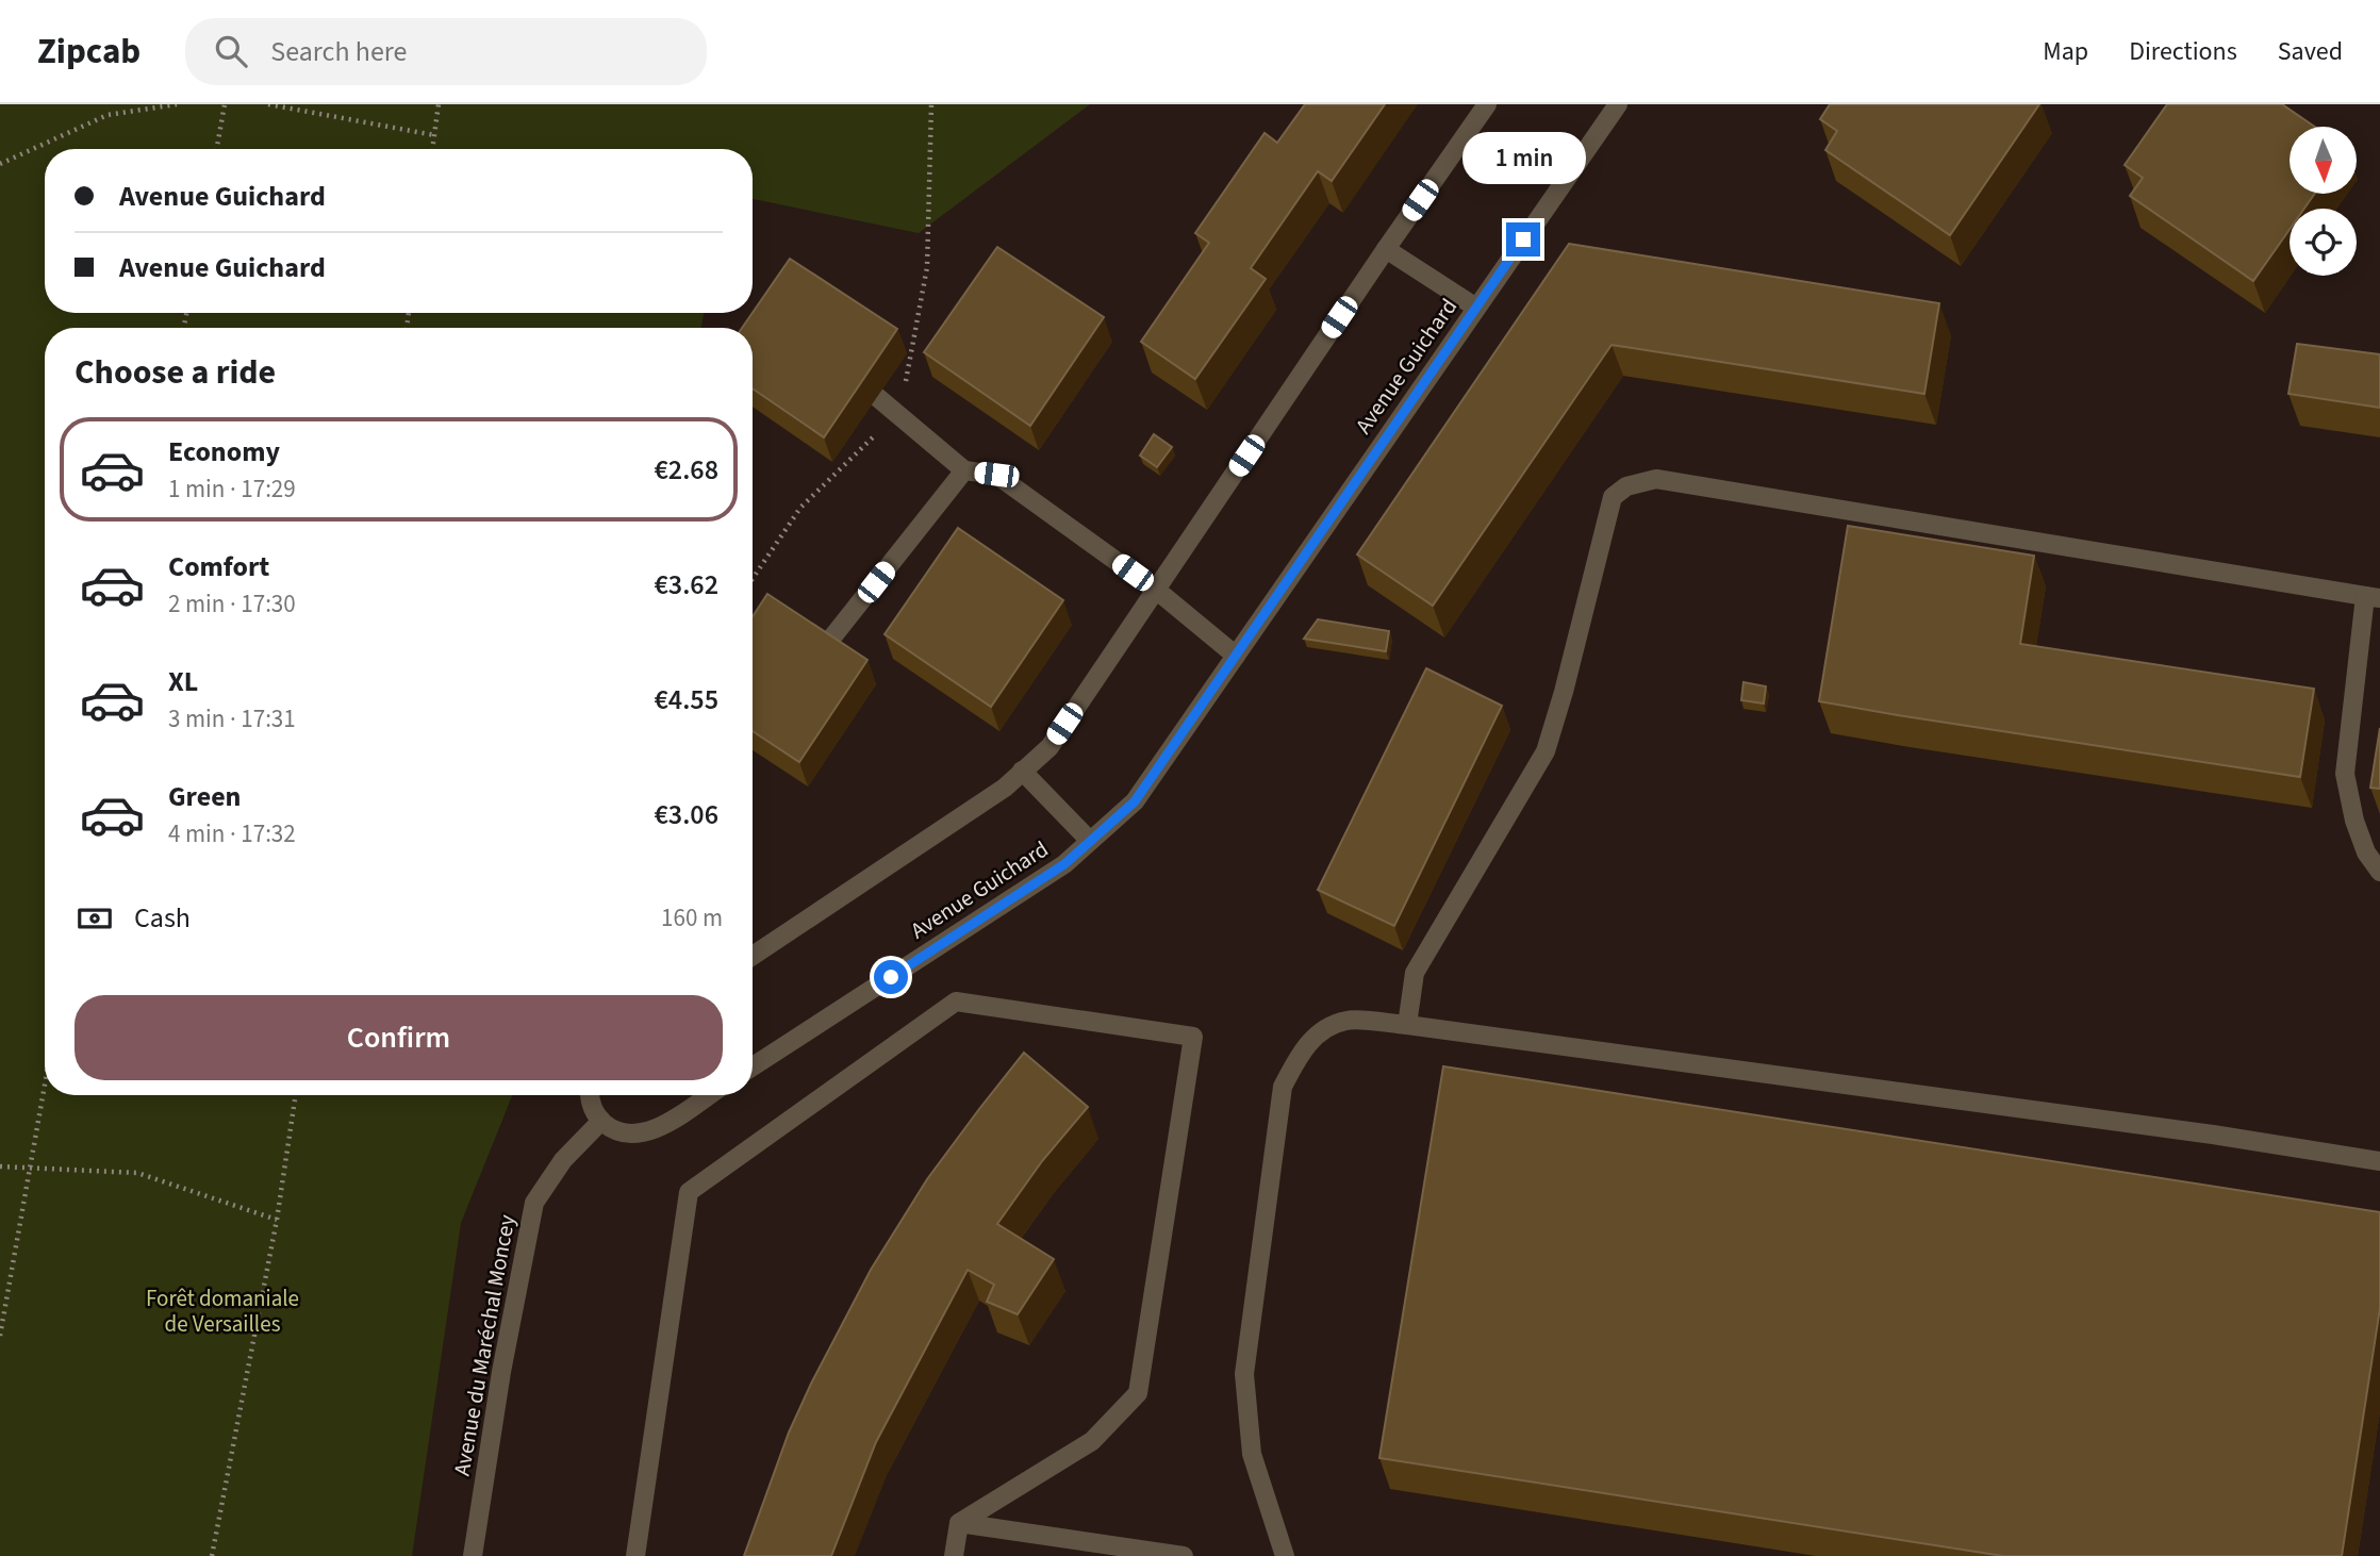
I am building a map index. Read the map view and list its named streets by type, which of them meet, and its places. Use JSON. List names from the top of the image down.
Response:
{
  "streets": {
    "street": ["Avenue Guichard", "Avenue du Maréchal Moncey"]
  },
  "parks": ["Forêt domaniale de Versailles"],
  "north": "bottom",
  "page": {
    "header": "Zipcab",
    "search": "Search here",
    "nav": ["Map", "Directions", "Saved"],
    "bubble": "1 min",
    "banner": ["Avenue Guichard", "Avenue Guichard"],
    "heading": "Choose a ride",
    "list": [
      {
        "name": "Economy",
        "note": "1 min · 17:29",
        "value": "€2.68"
      },
      {
        "name": "Comfort",
        "note": "2 min · 17:30",
        "value": "€3.62"
      },
      {
        "name": "XL",
        "note": "3 min · 17:31",
        "value": "€4.55"
      },
      {
        "name": "Green",
        "note": "4 min · 17:32",
        "value": "€3.06"
      }
    ],
    "pay": ["Cash", "160 m"],
    "buttons": "Confirm"
  }
}
